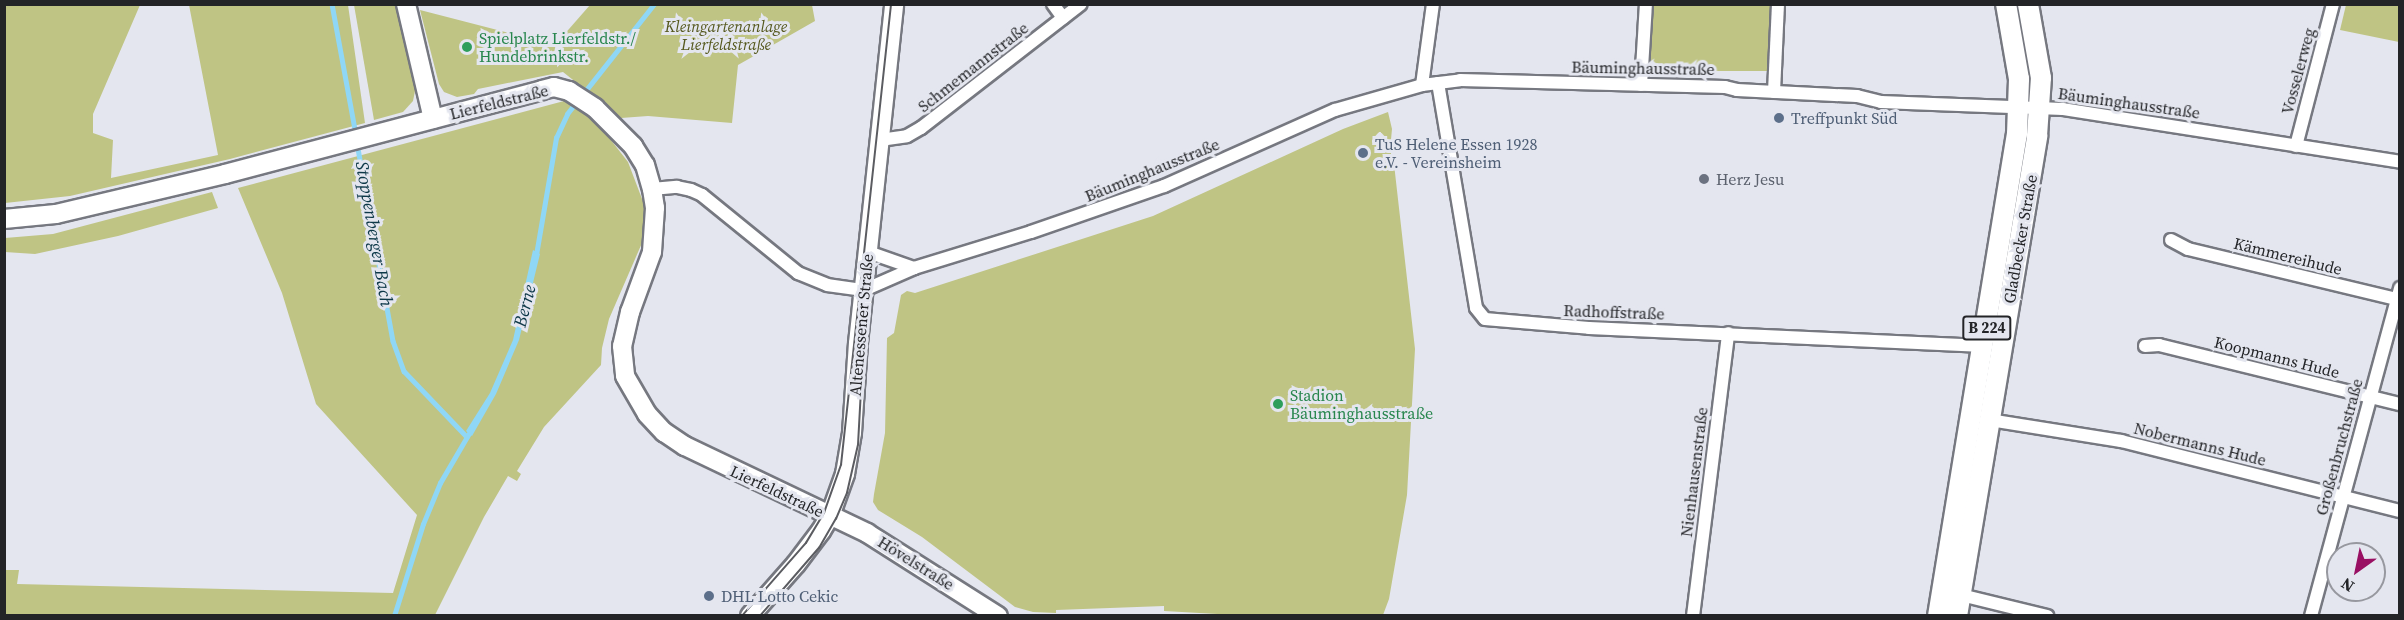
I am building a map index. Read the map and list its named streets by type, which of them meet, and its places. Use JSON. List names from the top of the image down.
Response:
{
  "streets": {
    "main road": [
      "Lierfeldstraße",
      "Gladbecker Straße",
      "Altenessener Straße",
      "B 224",
      "Hövelstraße"
    ],
    "street": [
      "Schmemannstraße",
      "Bäuminghausstraße",
      "Vosselerweg",
      "Kämmereihude",
      "Radhoffstraße",
      "Koopmanns Hude",
      "Nobermanns Hude",
      "Großenbruchstraße",
      "Nienhausenstraße"
    ]
  },
  "crossings": [
    ["Schmemannstraße", "Altenessener Straße"],
    ["Bäuminghausstraße", "Vosselerweg"],
    ["Bäuminghausstraße", "Gladbecker Straße"],
    ["Bäuminghausstraße", "Radhoffstraße"],
    ["Bäuminghausstraße", "Altenessener Straße"],
    ["Lierfeldstraße", "Altenessener Straße"],
    ["Lierfeldstraße", "Hövelstraße"],
    ["Gladbecker Straße", "Radhoffstraße"],
    ["Gladbecker Straße", "Nobermanns Hude"],
    ["Kämmereihude", "Großenbruchstraße"],
    ["Radhoffstraße", "Nienhausenstraße"],
    ["Altenessener Straße", "Hövelstraße"],
    ["Koopmanns Hude", "Großenbruchstraße"],
    ["Nobermanns Hude", "Großenbruchstraße"]
  ],
  "water": ["Stoppenberger Bach", "Berne"],
  "parks": ["Kleingartenanlage Lierfeldstraße"],
  "places": [
    "Spielplatz Lierfeldstr./ Hundebrinkstr.",
    "Treffpunkt Süd",
    "TuS Helene Essen 1928 e.V. - Vereinsheim",
    "Herz Jesu",
    "Stadion Bäuminghausstraße",
    "DHL Lotto Cekic"
  ],
  "north": "bottom left"
}
